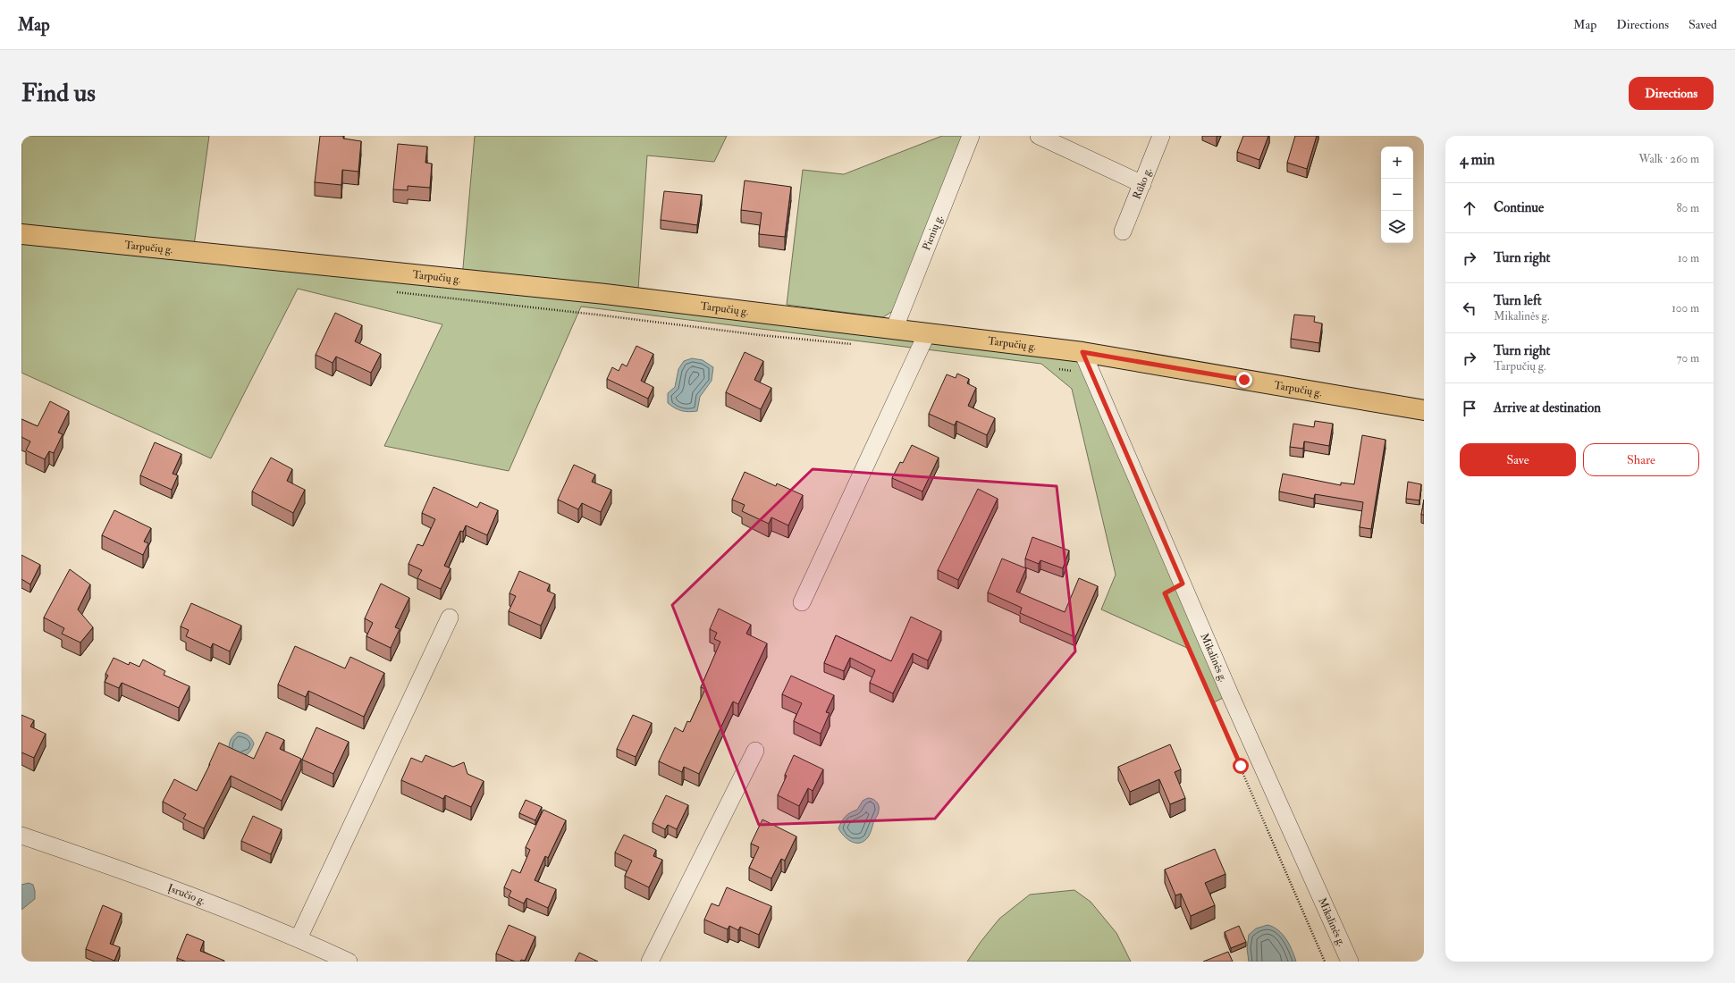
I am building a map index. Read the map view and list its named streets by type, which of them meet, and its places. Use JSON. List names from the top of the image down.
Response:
{
  "streets": {
    "main road": ["Tarpučių g."],
    "street": [
      "Rūko g.",
      "Pienių g.",
      "Mikalinės g.",
      "Įsručio g."
    ]
  },
  "crossings": [
    ["Pienių g.", "Tarpučių g."],
    ["Tarpučių g.", "Mikalinės g."]
  ],
  "page": {
    "header": "Map",
    "nav": ["Map", "Directions", "Saved"],
    "buttons": [
      "Directions",
      ["Save", "Share"]
    ],
    "title": "Find us",
    "heading": ["4 min", "Walk · 260 m"],
    "map_buttons": ["+", "−"],
    "list": [
      ["Continue", "80 m"],
      ["Turn right", "10 m"],
      ["Turn left", "Mikalinės g.", "100 m"],
      ["Turn right", "Tarpučių g.", "70 m"],
      "Arrive at destination"
    ]
  }
}
